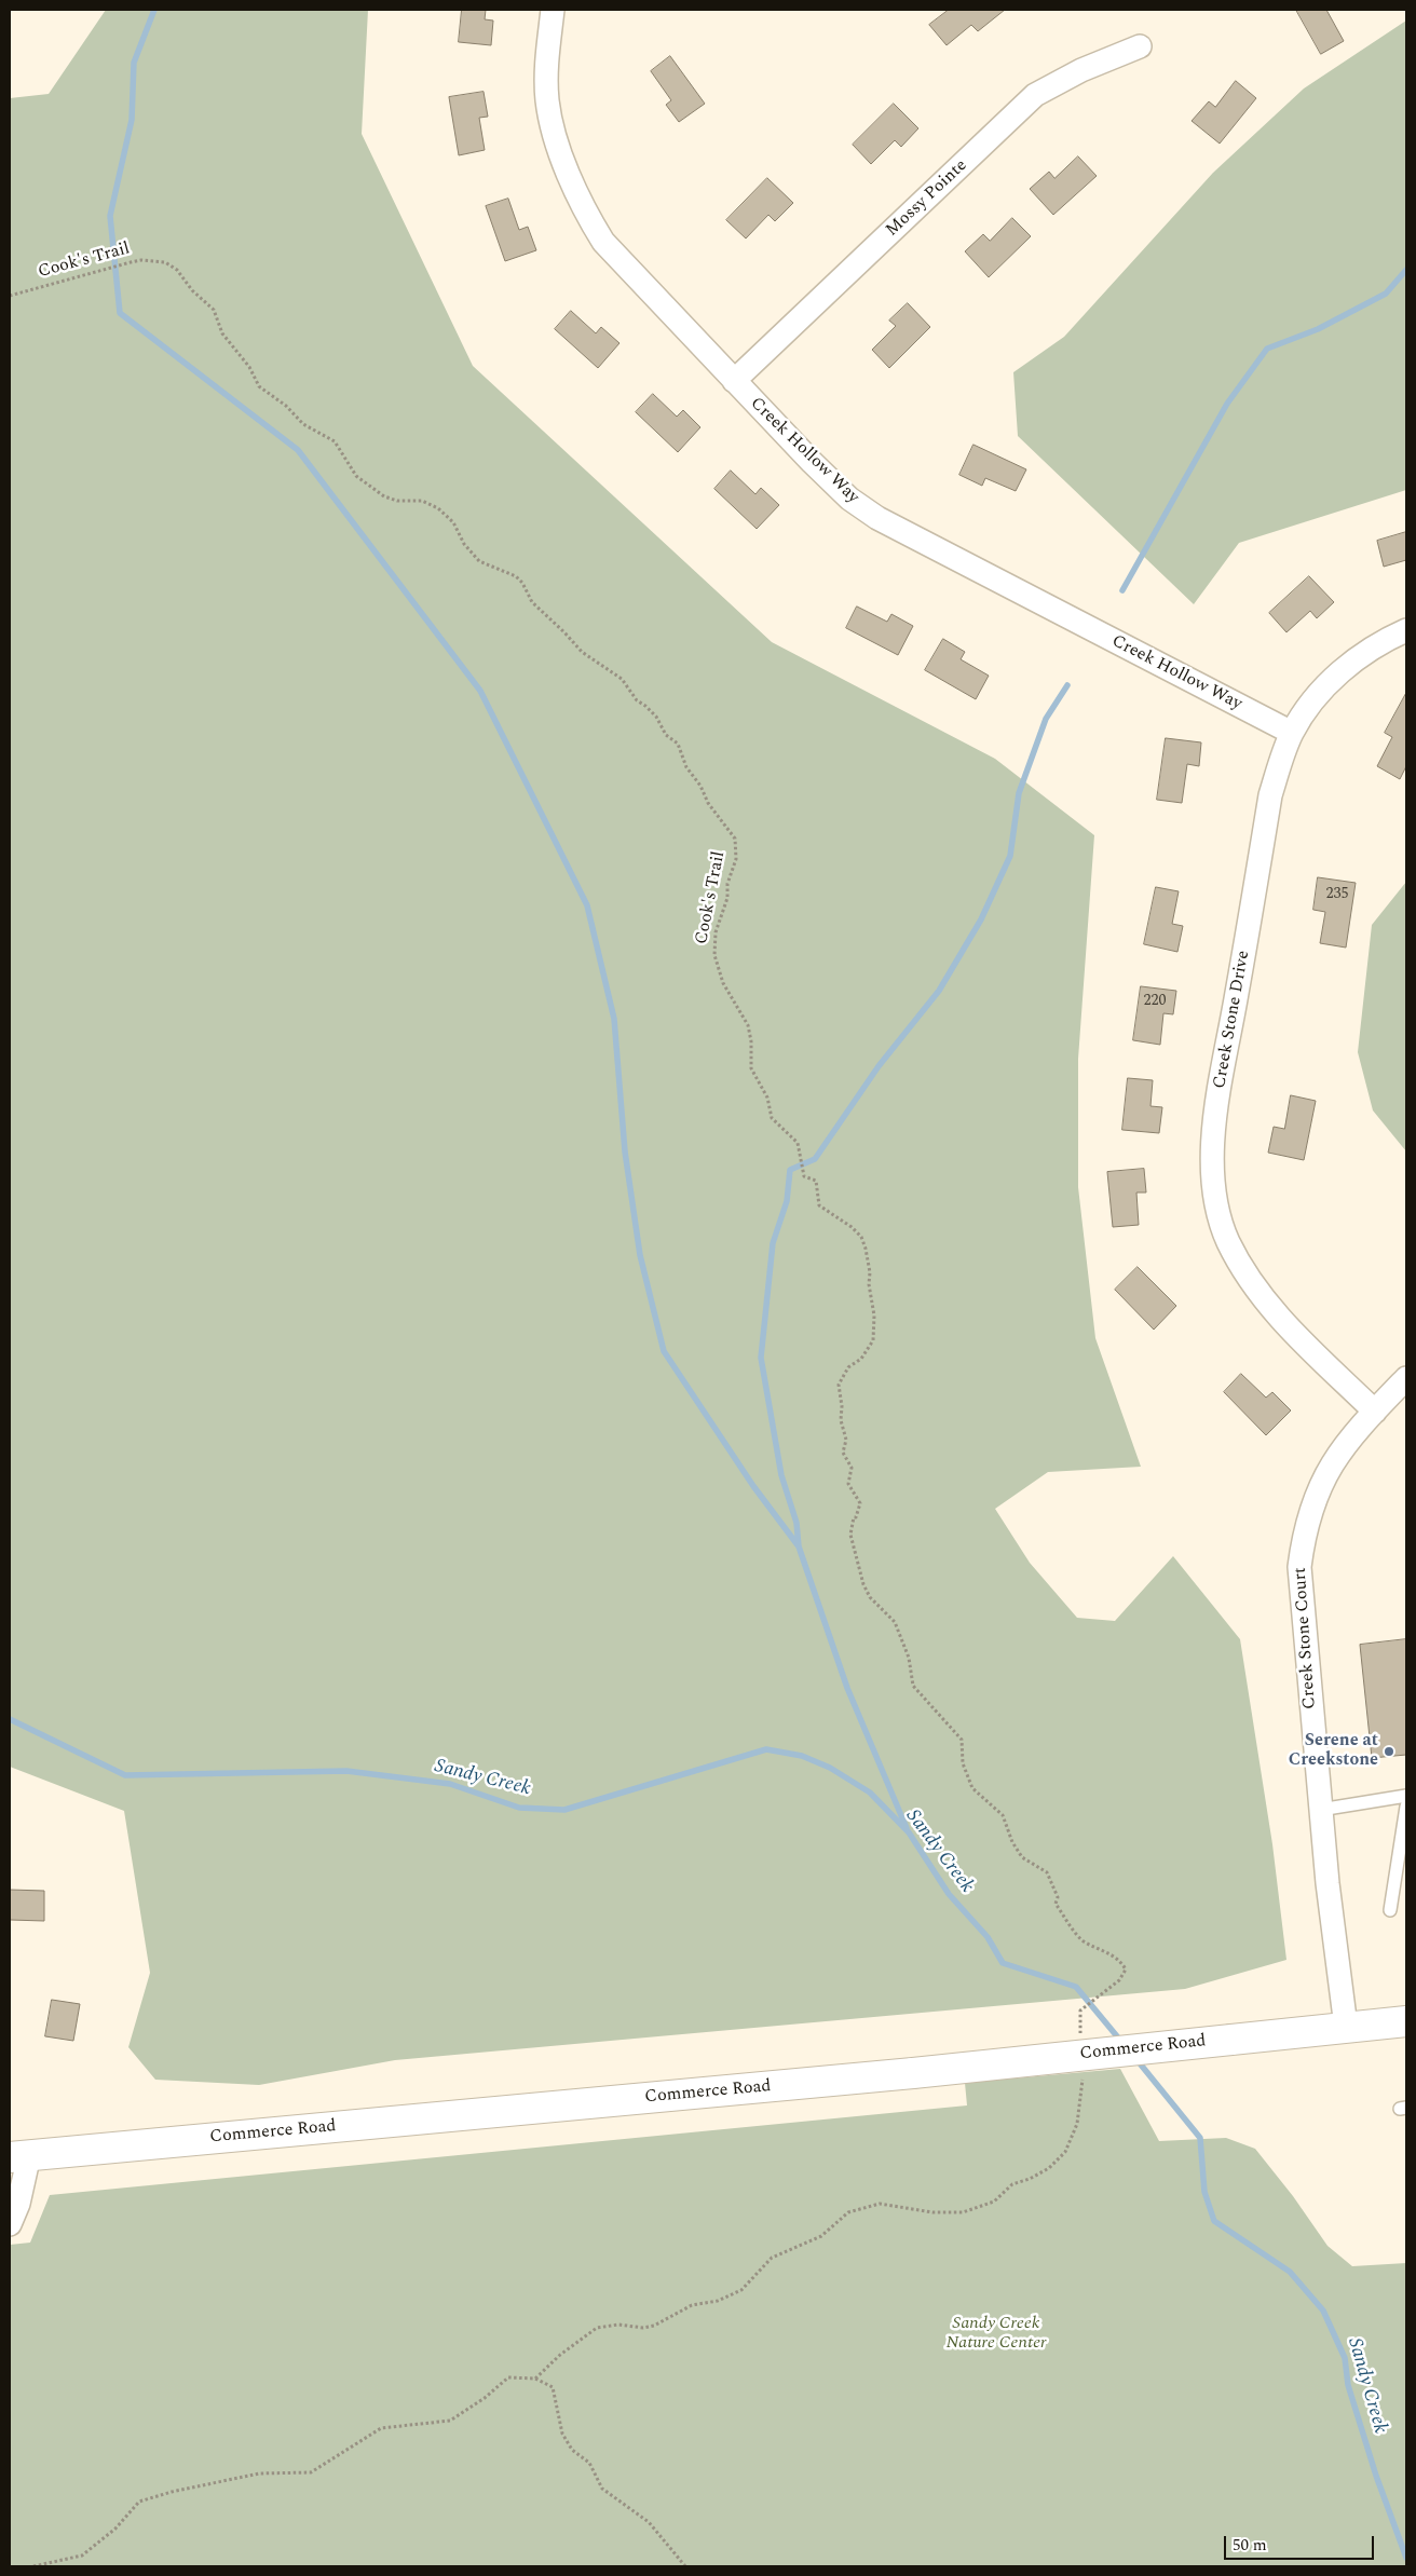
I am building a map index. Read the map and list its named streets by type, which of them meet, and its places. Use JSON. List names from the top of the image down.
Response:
{
  "streets": {
    "highway": ["Commerce Road"],
    "street": [
      "Mossy Pointe",
      "Creek Hollow Way",
      "Creek Stone Drive",
      "Creek Stone Court"
    ],
    "path": ["Cook's Trail"]
  },
  "crossings": [
    ["Mossy Pointe", "Creek Hollow Way"],
    ["Creek Hollow Way", "Creek Stone Drive"],
    ["Creek Stone Drive", "Creek Stone Court"],
    ["Creek Stone Court", "Commerce Road"]
  ],
  "water": ["Sandy Creek"],
  "parks": ["Sandy Creek Nature Center"],
  "places": ["Serene at Creekstone"],
  "house_numbers": ["235", "220"],
  "scale_bar": "50 m"
}
